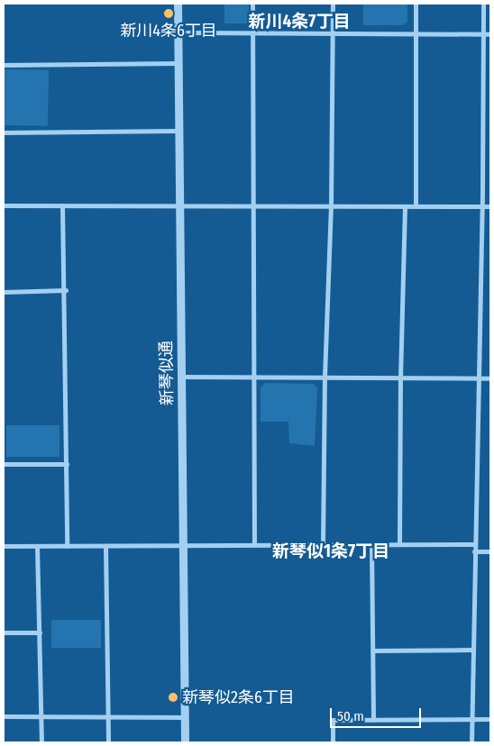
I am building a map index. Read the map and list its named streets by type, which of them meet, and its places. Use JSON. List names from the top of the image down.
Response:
{
  "streets": {
    "street": ["新琴似通"]
  },
  "districts": ["新川4条7丁目", "新琴似1条7丁目"],
  "places": ["新川4条6丁目", "新琴似2条6丁目"],
  "scale_bar": "50 m"
}
